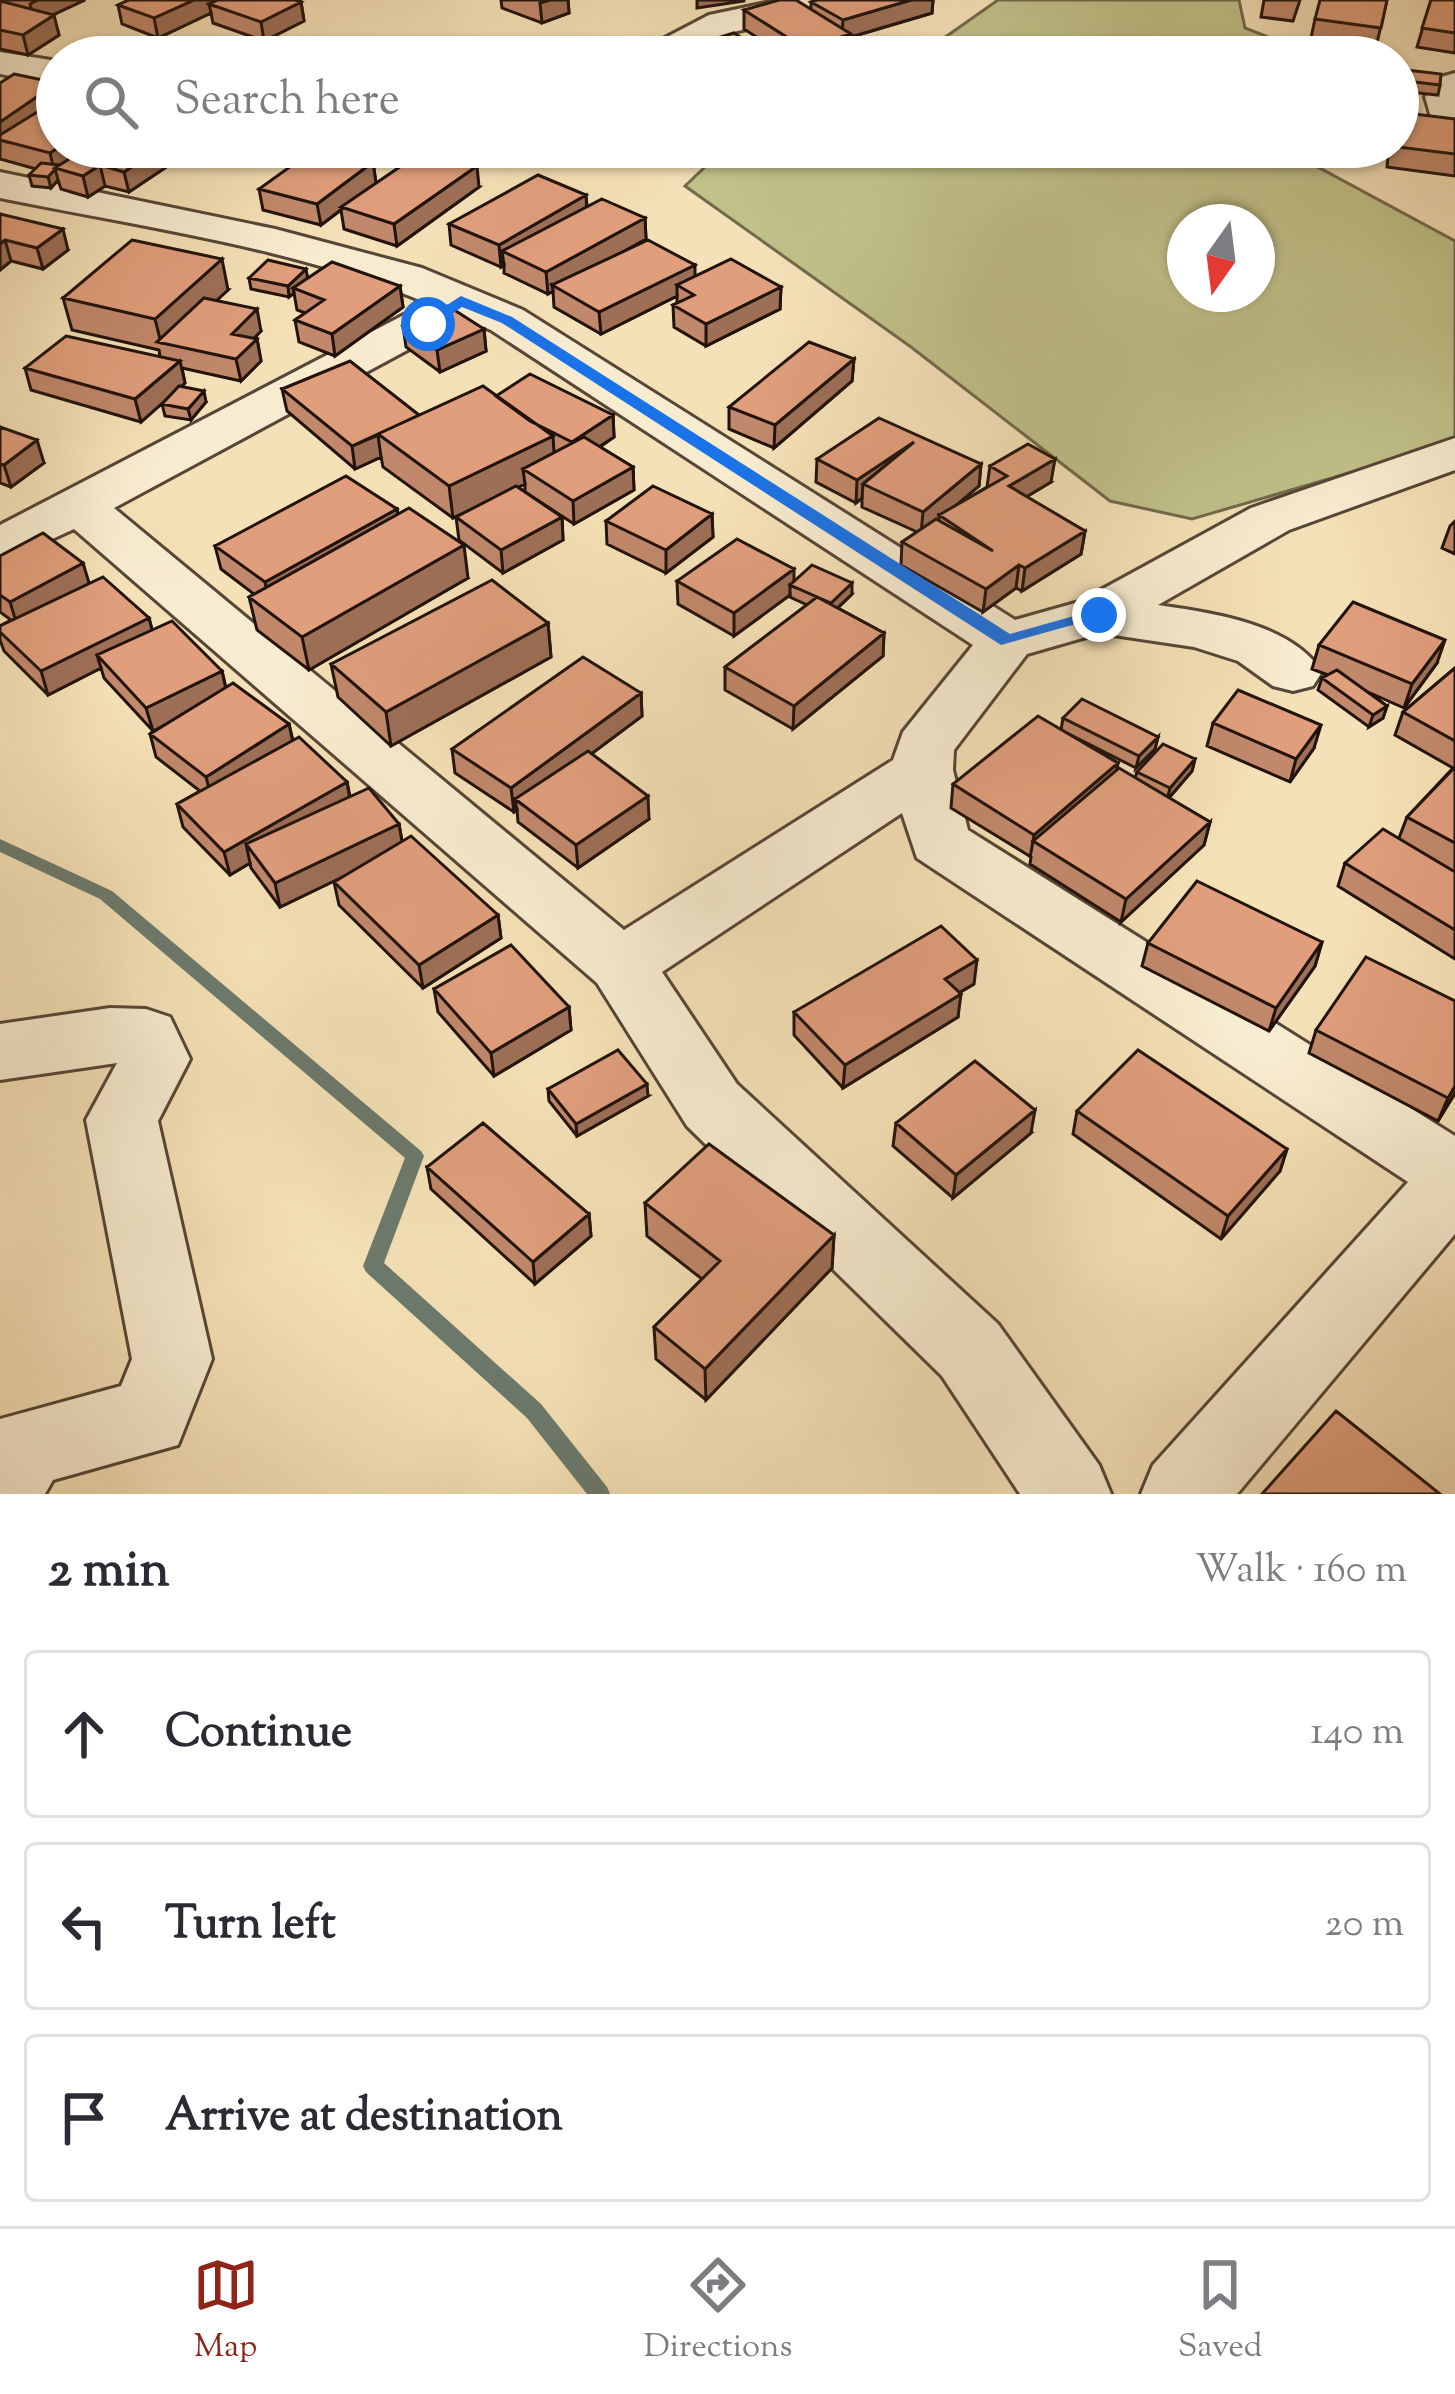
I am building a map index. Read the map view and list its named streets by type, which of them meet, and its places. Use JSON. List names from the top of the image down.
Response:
{
  "north": "bottom",
  "page": {
    "search": "Search here",
    "heading": ["2 min", "Walk · 160 m"],
    "list": [
      ["Continue", "140 m"],
      ["Turn left", "20 m"],
      "Arrive at destination"
    ],
    "nav": ["Map", "Directions", "Saved"]
  }
}
